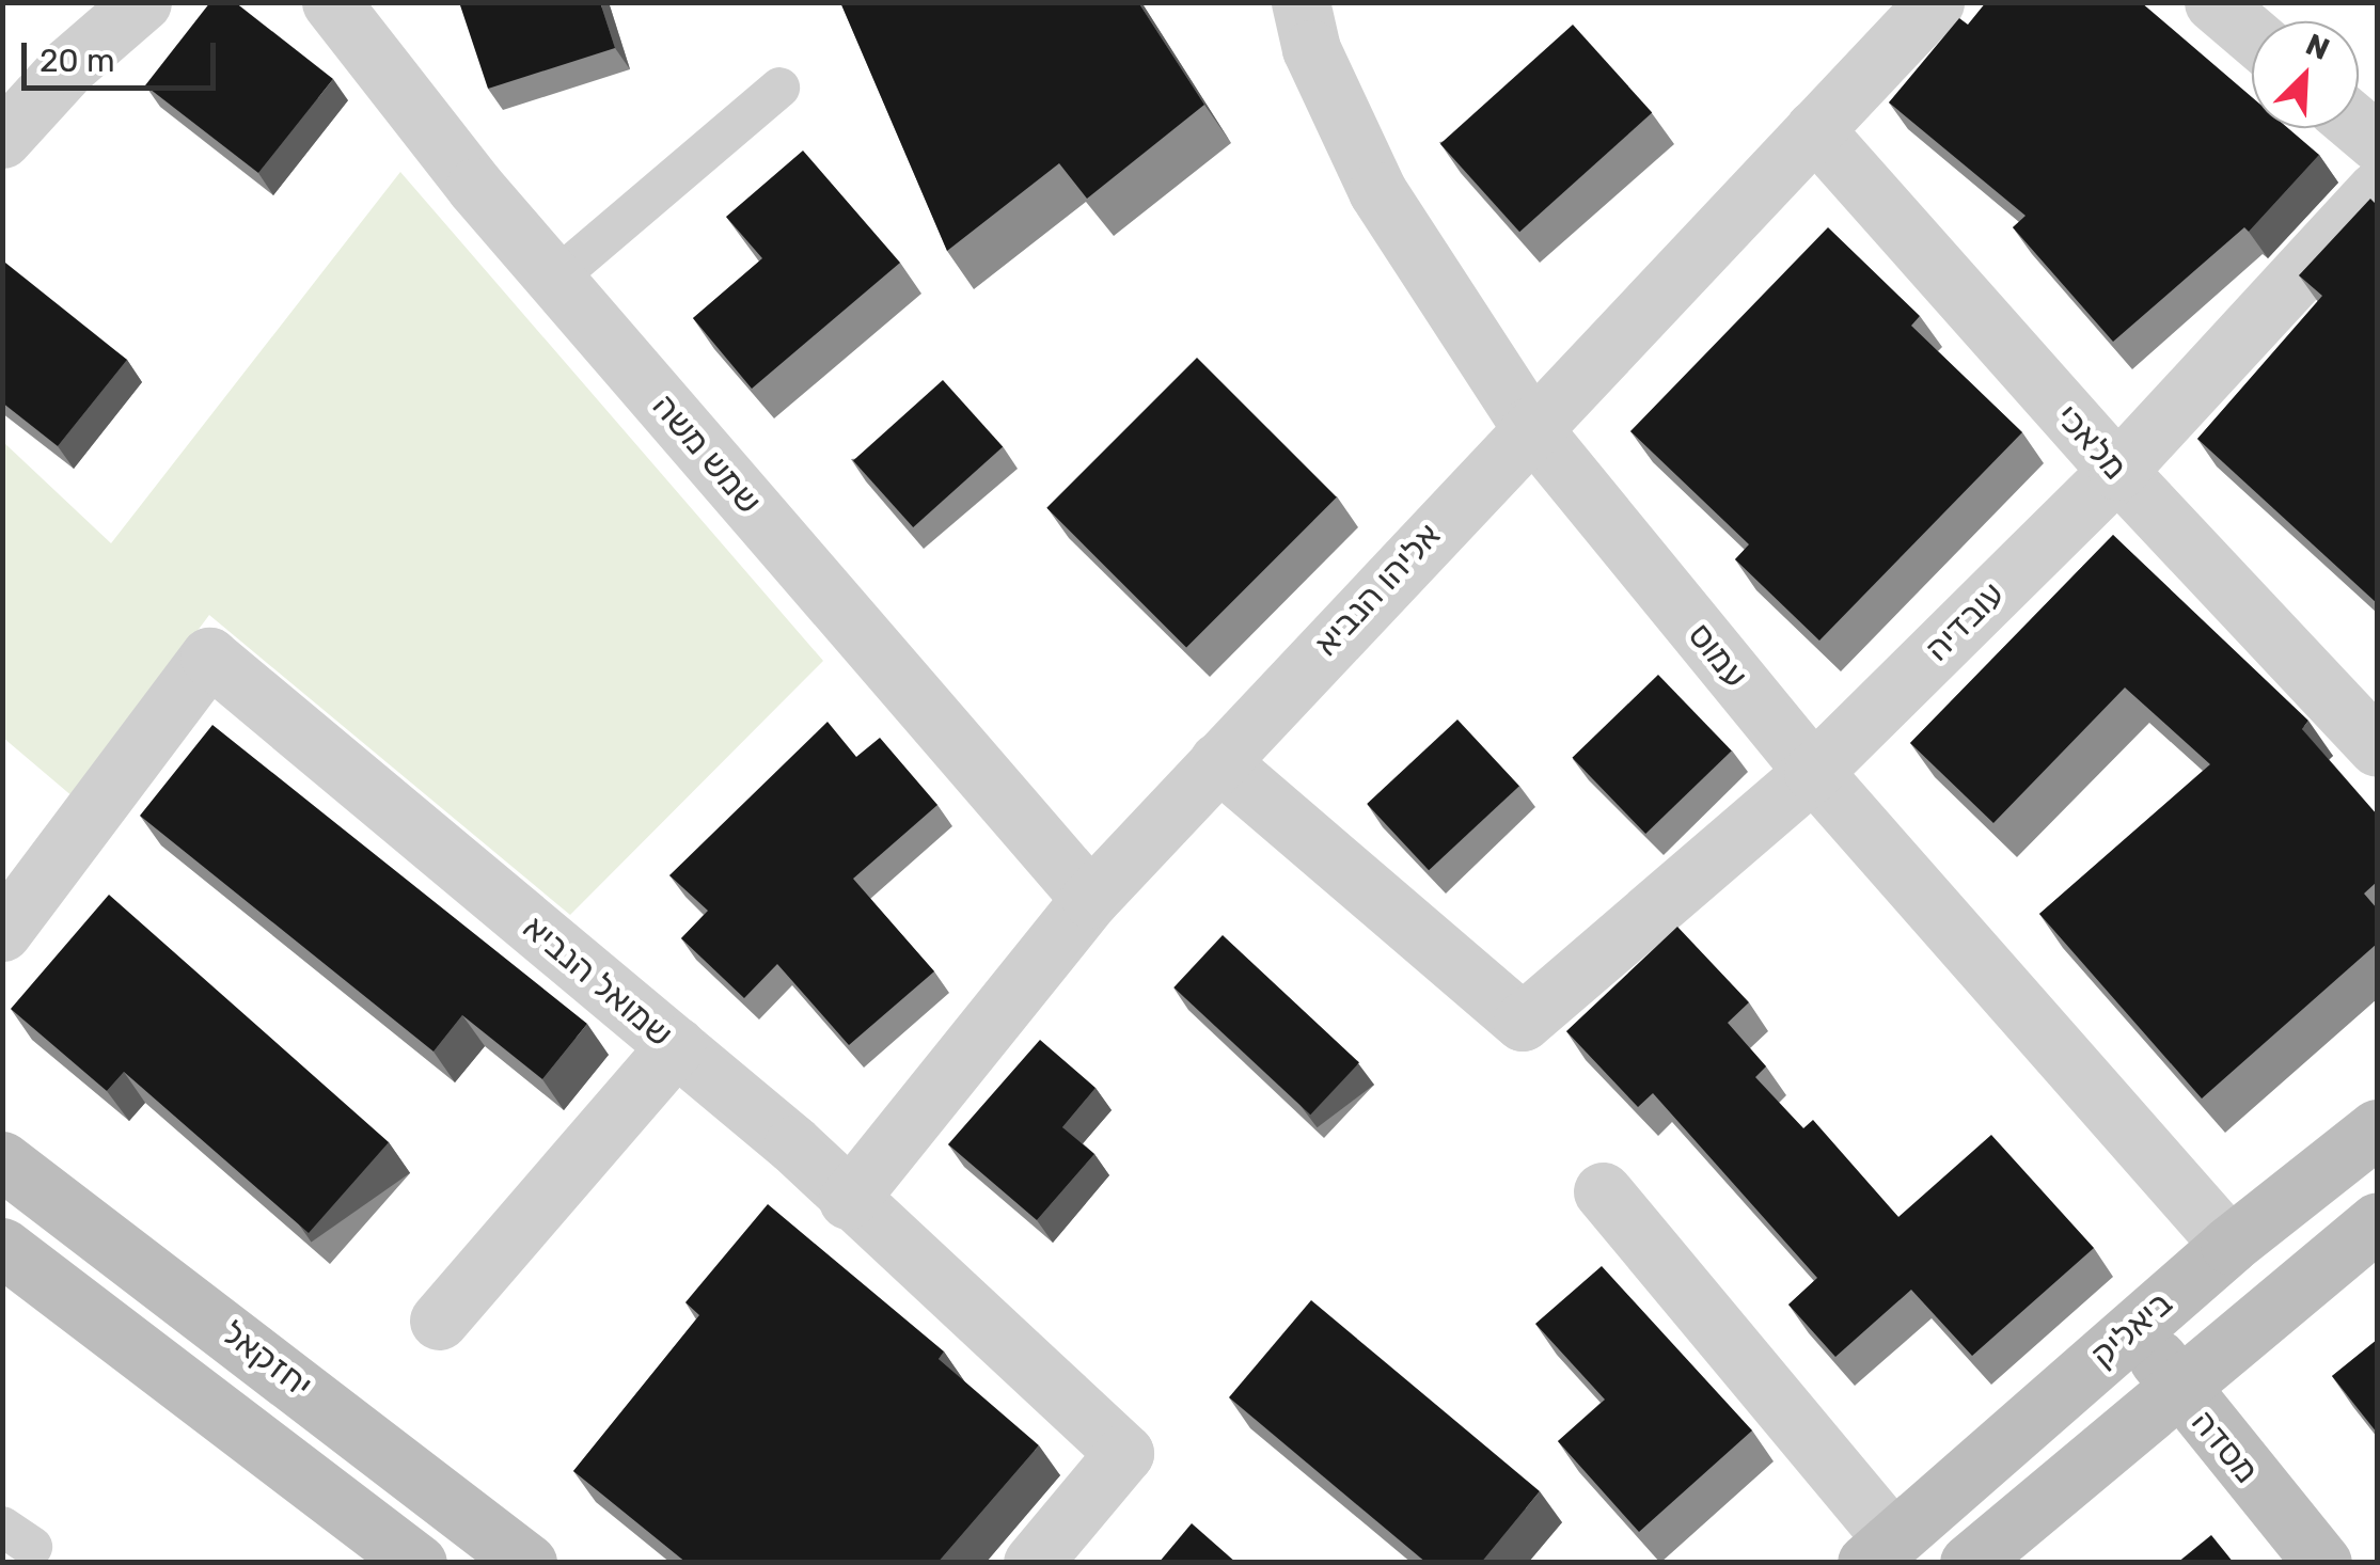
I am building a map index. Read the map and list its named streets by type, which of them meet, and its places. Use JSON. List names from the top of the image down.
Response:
{
  "streets": {
    "street": [
      "מלאכי",
      "שמש משה",
      "אליהו הנביא",
      "עובדיה",
      "עמוס",
      "שמואל הנביא",
      "ביאליק",
      "יחזקאל",
      "מסדה"
    ]
  },
  "crossings": [
    ["מלאכי", "אליהו הנביא"],
    ["מלאכי", "עובדיה"],
    ["שמש משה", "אליהו הנביא"],
    ["אליהו הנביא", "עובדיה"],
    ["אליהו הנביא", "עמוס"],
    ["אליהו הנביא", "שמואל הנביא"],
    ["עובדיה", "עמוס"],
    ["עמוס", "ביאליק"],
    ["ביאליק", "מסדה"]
  ],
  "scale_bar": "20 m",
  "north": "top right"
}
